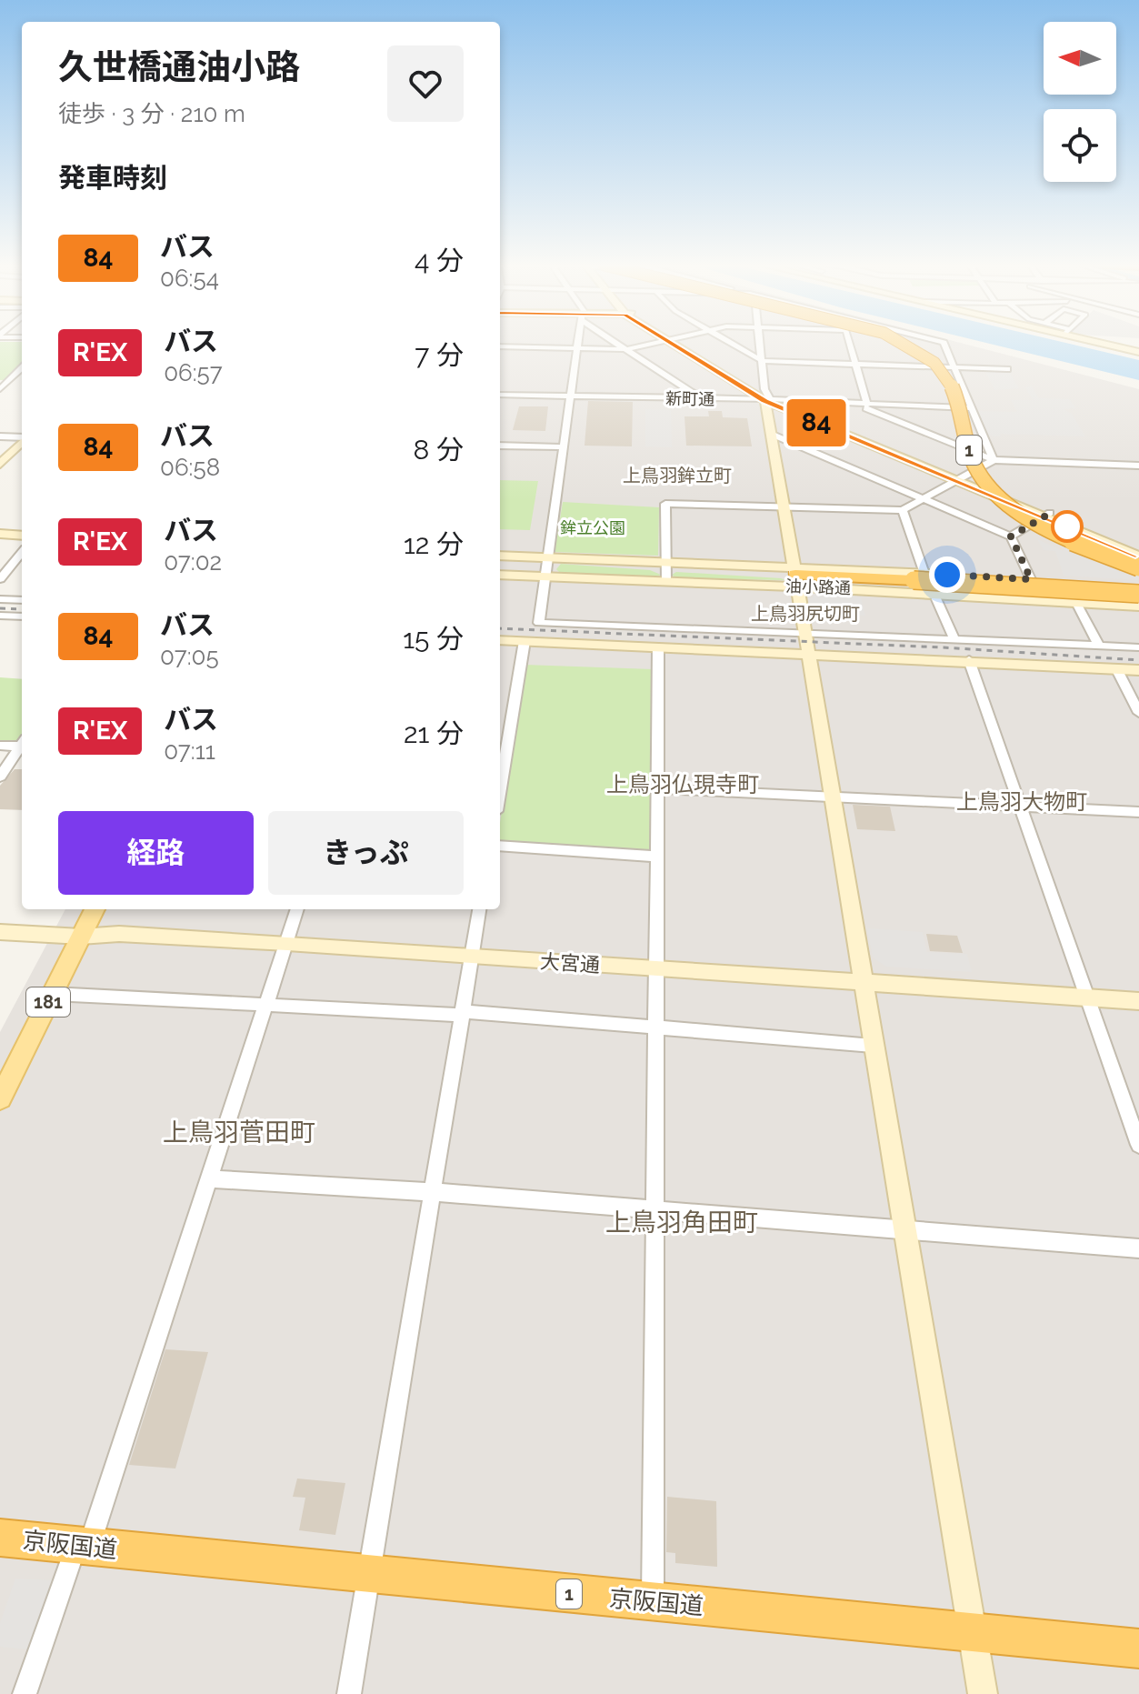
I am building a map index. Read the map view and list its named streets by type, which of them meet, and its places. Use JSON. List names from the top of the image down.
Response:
{
  "streets": {
    "highway": ["1", "京阪国道"],
    "main road": ["181"],
    "street": ["新町通", "油小路通", "大宮通"]
  },
  "crossings": [
    ["大宮通", "181"]
  ],
  "districts": [
    "上鳥羽鉾立町",
    "上鳥羽尻切町",
    "上鳥羽仏現寺町",
    "上鳥羽大物町",
    "上鳥羽菅田町",
    "上鳥羽角田町"
  ],
  "parks": ["鉾立公園"],
  "lines": ["bus line 84"],
  "north": "left",
  "page": {
    "on_map": "84",
    "heading": [
      ["久世橋通油小路", "徒歩 · 3 分 · 210 m"],
      "発車時刻"
    ],
    "list": [
      {
        "mark": "84",
        "name": "バス",
        "note": "06:54",
        "value": "4 分"
      },
      {
        "mark": "R'EX",
        "name": "バス",
        "note": "06:57",
        "value": "7 分"
      },
      {
        "mark": "84",
        "name": "バス",
        "note": "06:58",
        "value": "8 分"
      },
      {
        "mark": "R'EX",
        "name": "バス",
        "note": "07:02",
        "value": "12 分"
      },
      {
        "mark": "84",
        "name": "バス",
        "note": "07:05",
        "value": "15 分"
      },
      {
        "mark": "R'EX",
        "name": "バス",
        "note": "07:11",
        "value": "21 分"
      }
    ],
    "buttons": ["経路", "きっぷ"]
  }
}
